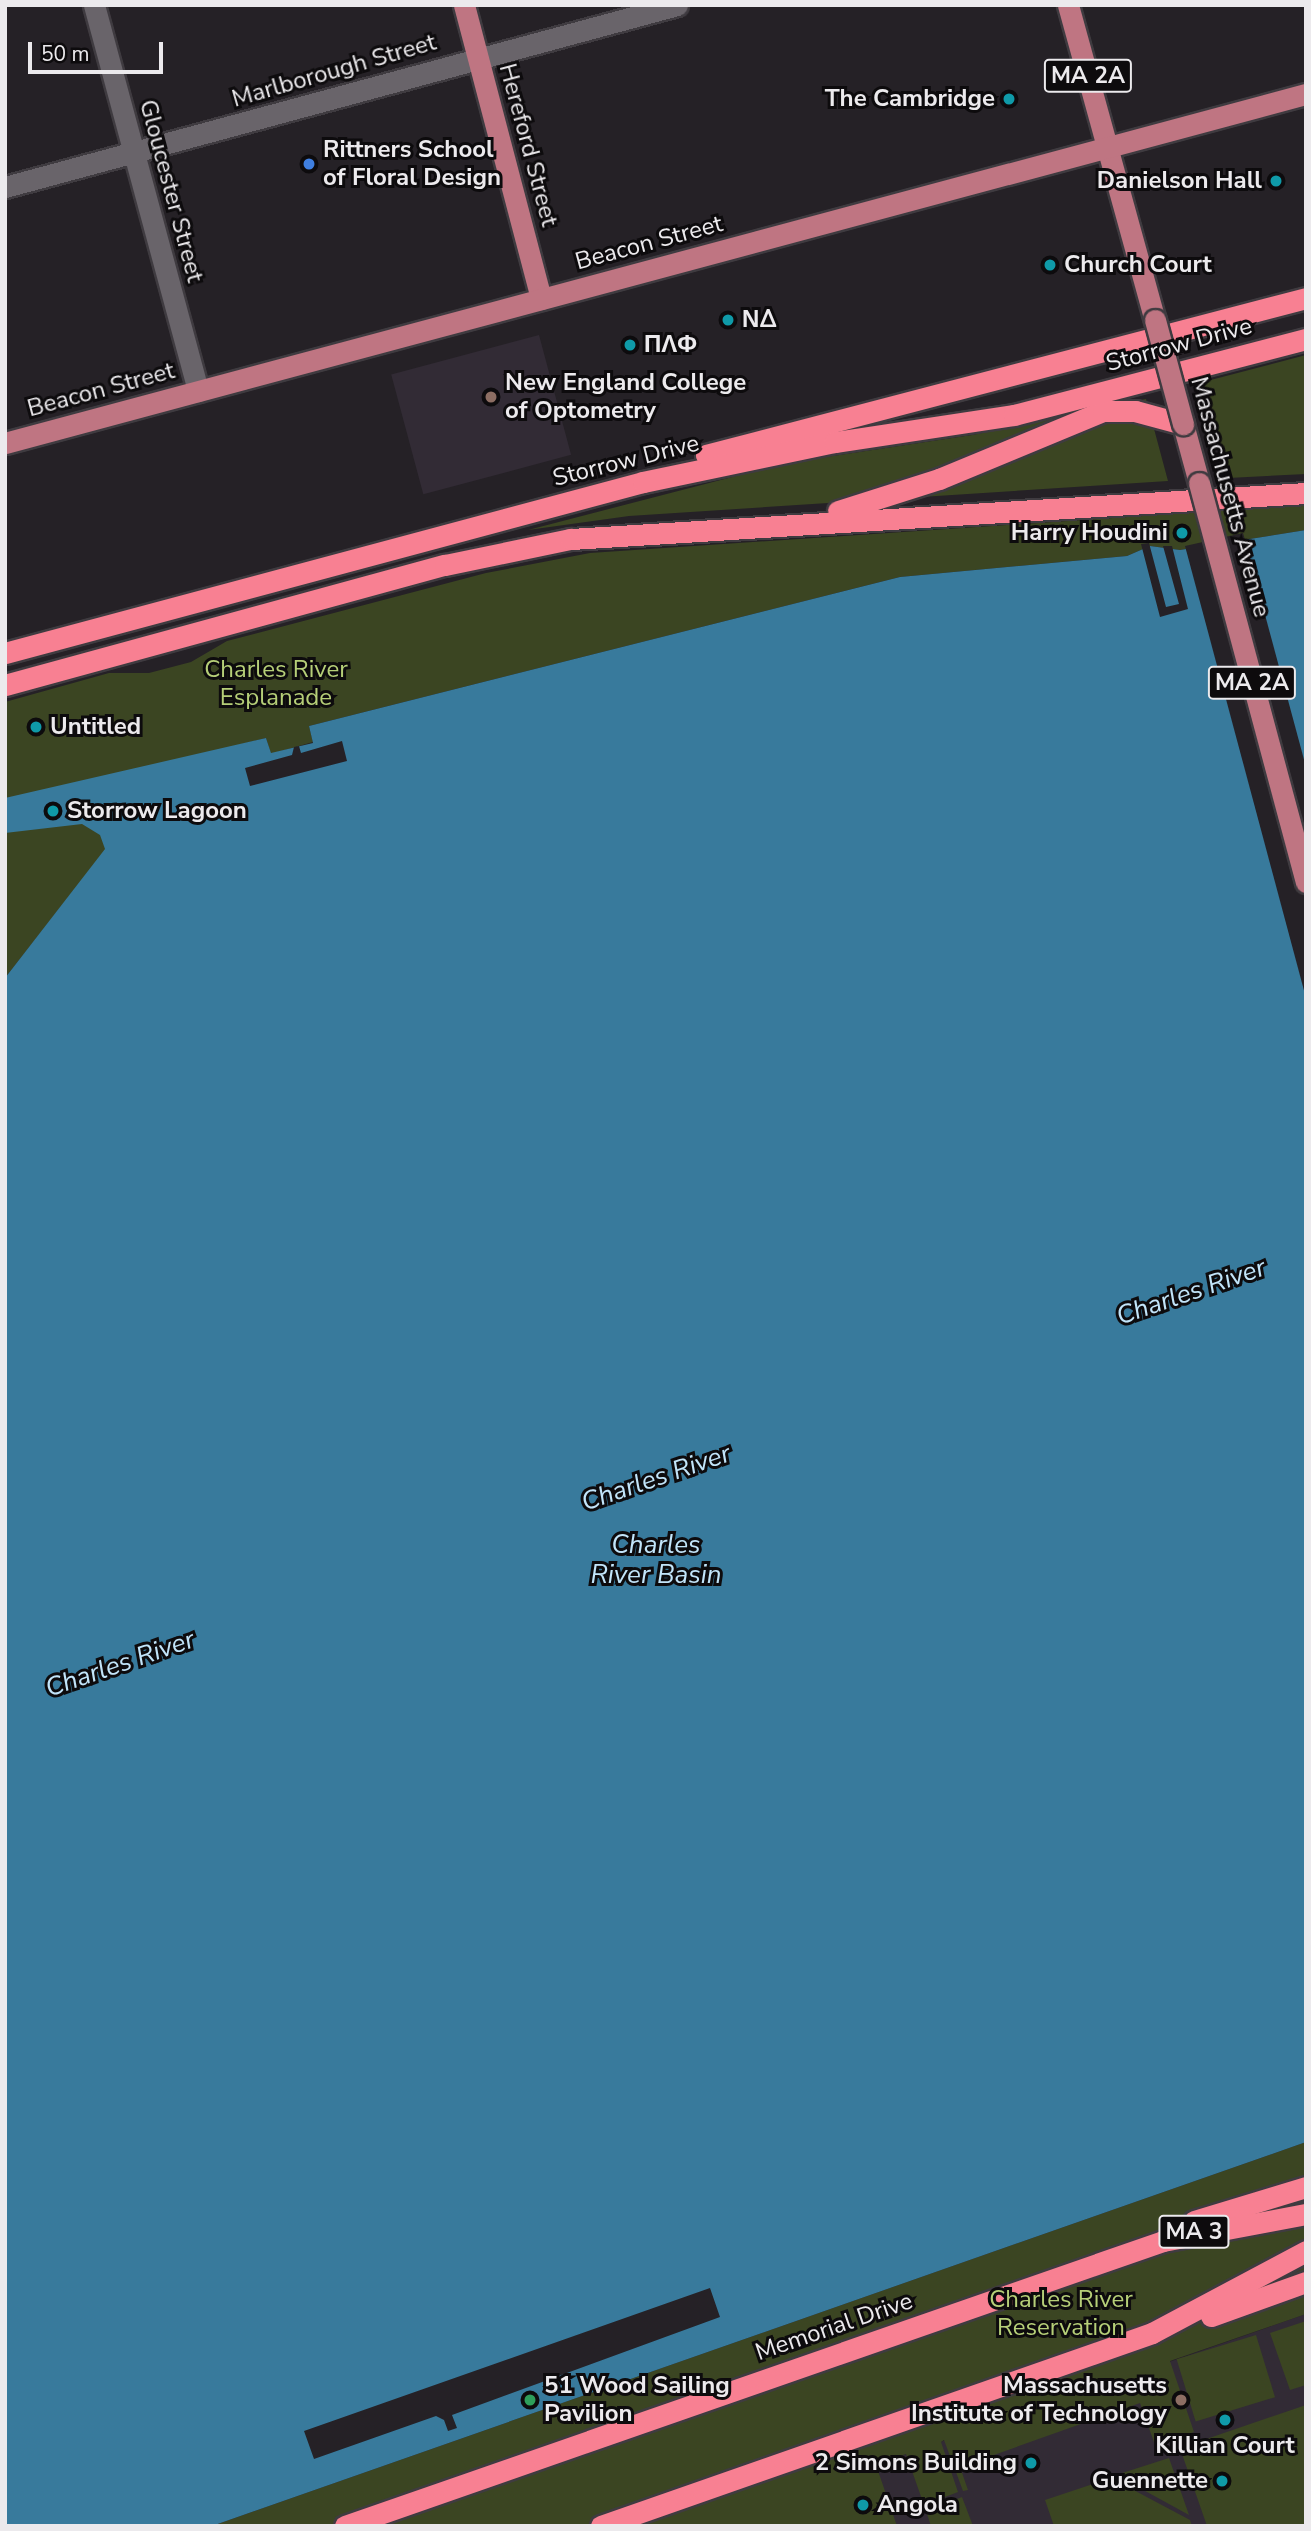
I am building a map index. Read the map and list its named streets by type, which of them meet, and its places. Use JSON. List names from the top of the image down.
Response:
{
  "streets": {
    "highway": ["Storrow Drive", "MA 3", "Memorial Drive"],
    "main road": [
      "MA 2A",
      "Hereford Street",
      "Beacon Street",
      "Massachusetts Avenue"
    ],
    "street": ["Marlborough Street", "Gloucester Street"]
  },
  "crossings": [
    ["Marlborough Street", "Hereford Street"],
    ["Marlborough Street", "Gloucester Street"],
    ["Hereford Street", "Beacon Street"],
    ["Gloucester Street", "Beacon Street"],
    ["Beacon Street", "Massachusetts Avenue"]
  ],
  "water": ["Charles River", "Charles River Basin"],
  "parks": ["Charles River Esplanade", "Charles River Reservation"],
  "places": [
    "The Cambridge",
    "Rittners School of Floral Design",
    "Danielson Hall",
    "Church Court",
    "ΝΔ",
    "ΠΛΦ",
    "New England College of Optometry",
    "Harry Houdini",
    "Untitled",
    "Storrow Lagoon",
    "51 Wood Sailing Pavilion",
    "Massachusetts Institute of Technology",
    "Killian Court",
    "2 Simons Building",
    "Guennette",
    "Angola"
  ],
  "scale_bar": "50 m"
}
